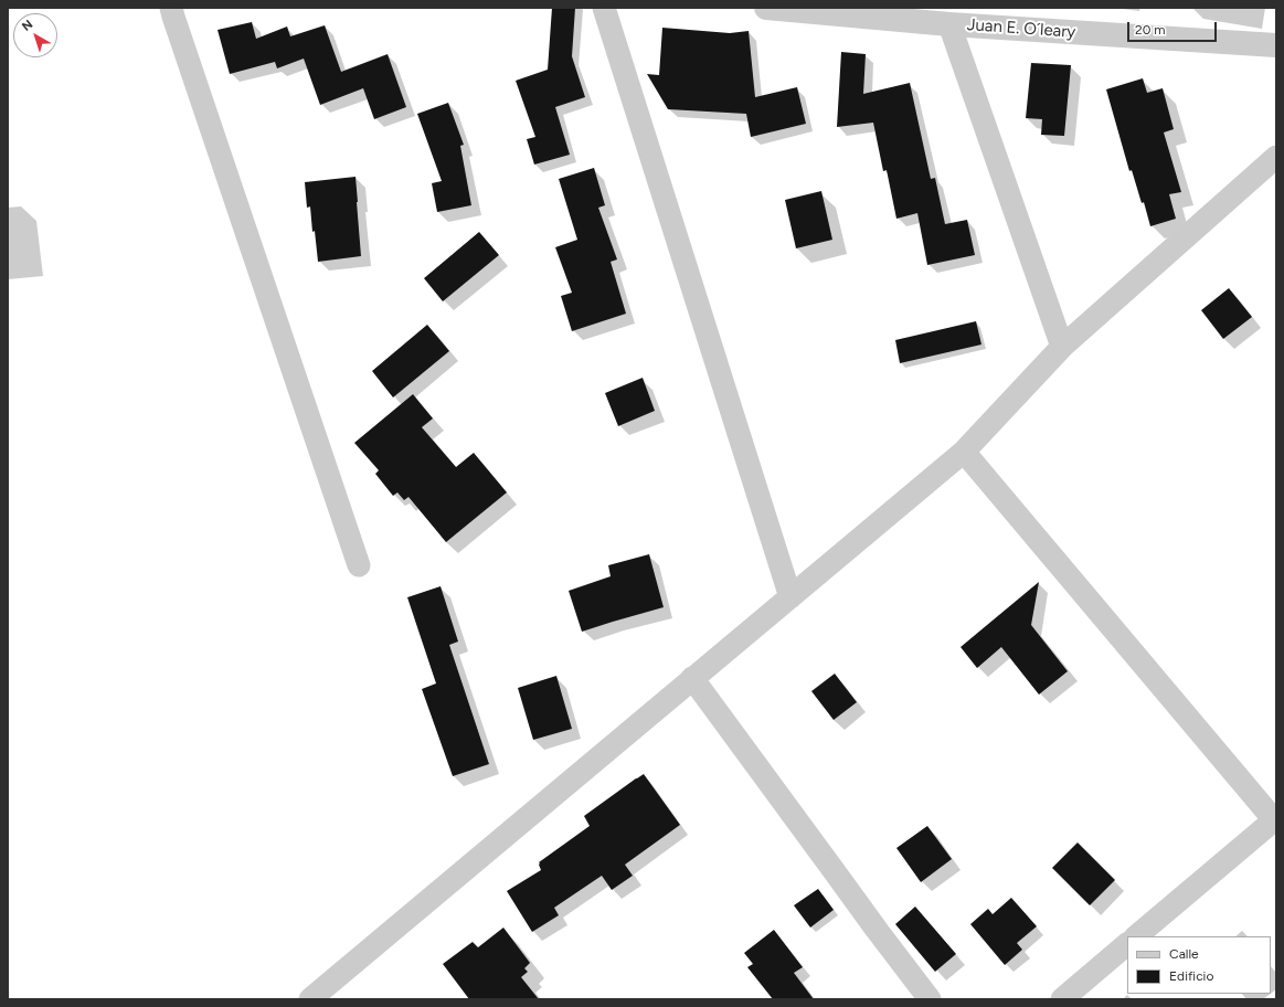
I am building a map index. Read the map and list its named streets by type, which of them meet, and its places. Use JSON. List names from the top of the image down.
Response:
{
  "streets": {
    "street": ["Juan E. O´leary"]
  },
  "legend": ["Calle", "Edificio"],
  "scale_bar": "20 m",
  "north": "top left"
}
